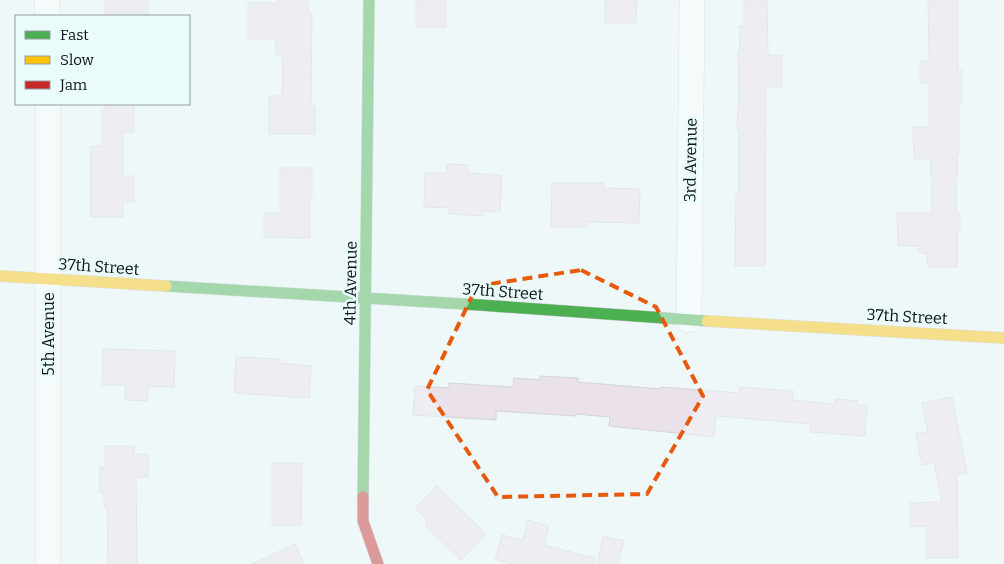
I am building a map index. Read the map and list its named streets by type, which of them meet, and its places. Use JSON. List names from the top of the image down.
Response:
{
  "streets": {
    "street": [
      "3rd Avenue",
      "37th Street",
      "4th Avenue",
      "5th Avenue"
    ]
  },
  "crossings": [
    ["3rd Avenue", "37th Street"],
    ["37th Street", "4th Avenue"],
    ["37th Street", "5th Avenue"]
  ],
  "legend": ["Fast", "Slow", "Jam"]
}
